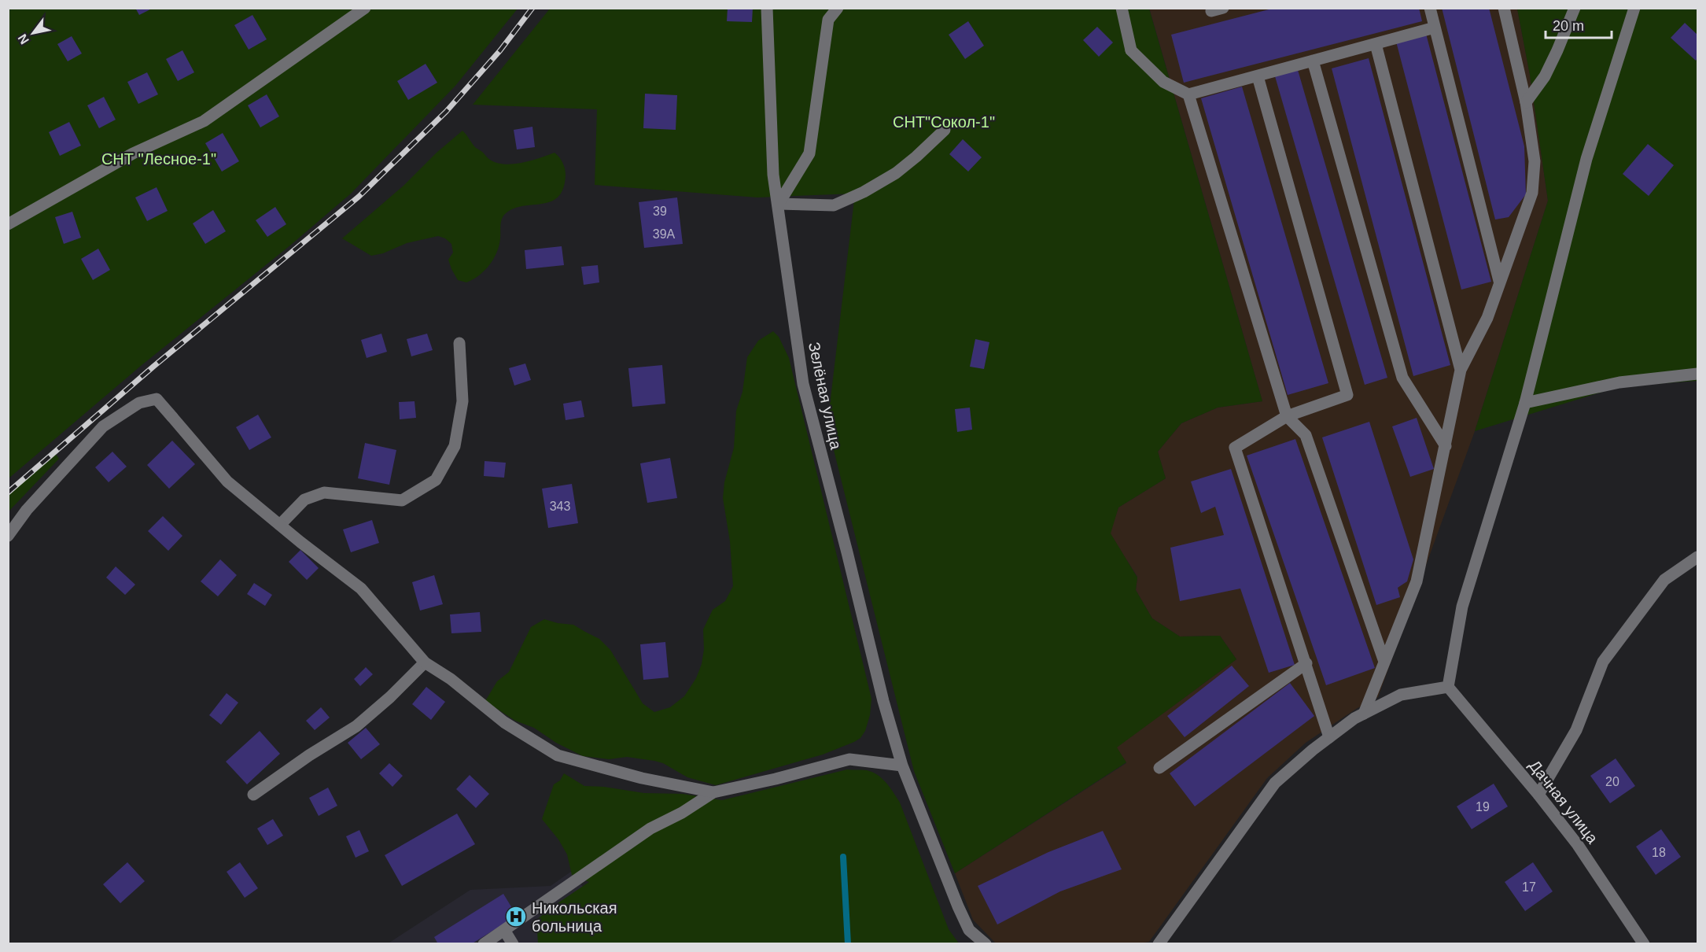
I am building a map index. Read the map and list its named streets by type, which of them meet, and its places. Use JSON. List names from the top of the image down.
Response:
{
  "streets": {
    "street": ["Зелёная улица", "Дачная улица"]
  },
  "parks": ["СНТ\"Сокол-1\"", "СНТ \"Лесное-1\""],
  "places": {
    "hospital": ["Никольская больница"]
  },
  "house_numbers": [
    "39",
    "39А",
    "343",
    "20",
    "19",
    "18",
    "17"
  ],
  "scale_bar": "20 m",
  "north": "bottom left"
}
